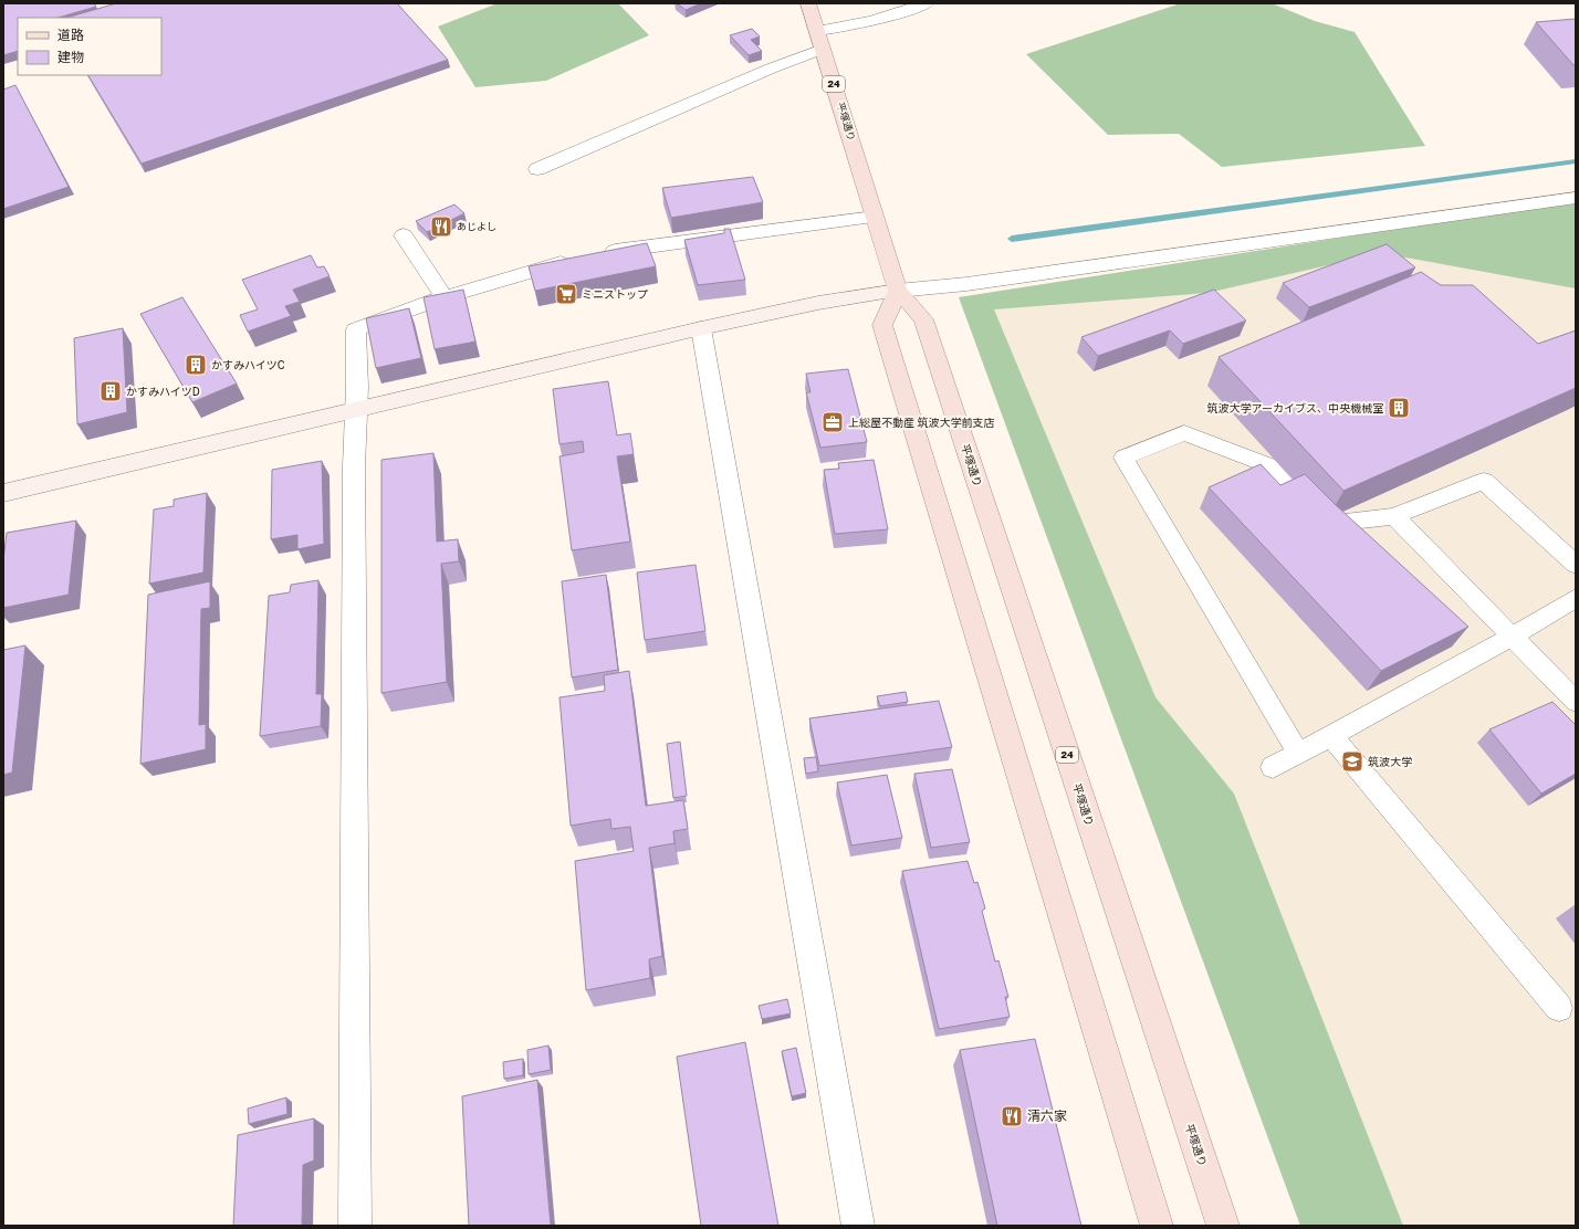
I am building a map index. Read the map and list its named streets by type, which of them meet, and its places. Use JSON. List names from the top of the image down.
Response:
{
  "streets": {
    "main road": ["24", "平塚通り"]
  },
  "places": {
    "restaurant": ["あじよし", "清六家"],
    "supermarket": ["ミニストップ"],
    "building": ["かすみハイツC", "かすみハイツD", "筑波大学アーカイブス、中央機械室"],
    "office": ["上総屋不動産 筑波大学前支店"],
    "school or university": ["筑波大学"]
  },
  "legend": ["道路", "建物"]
}
